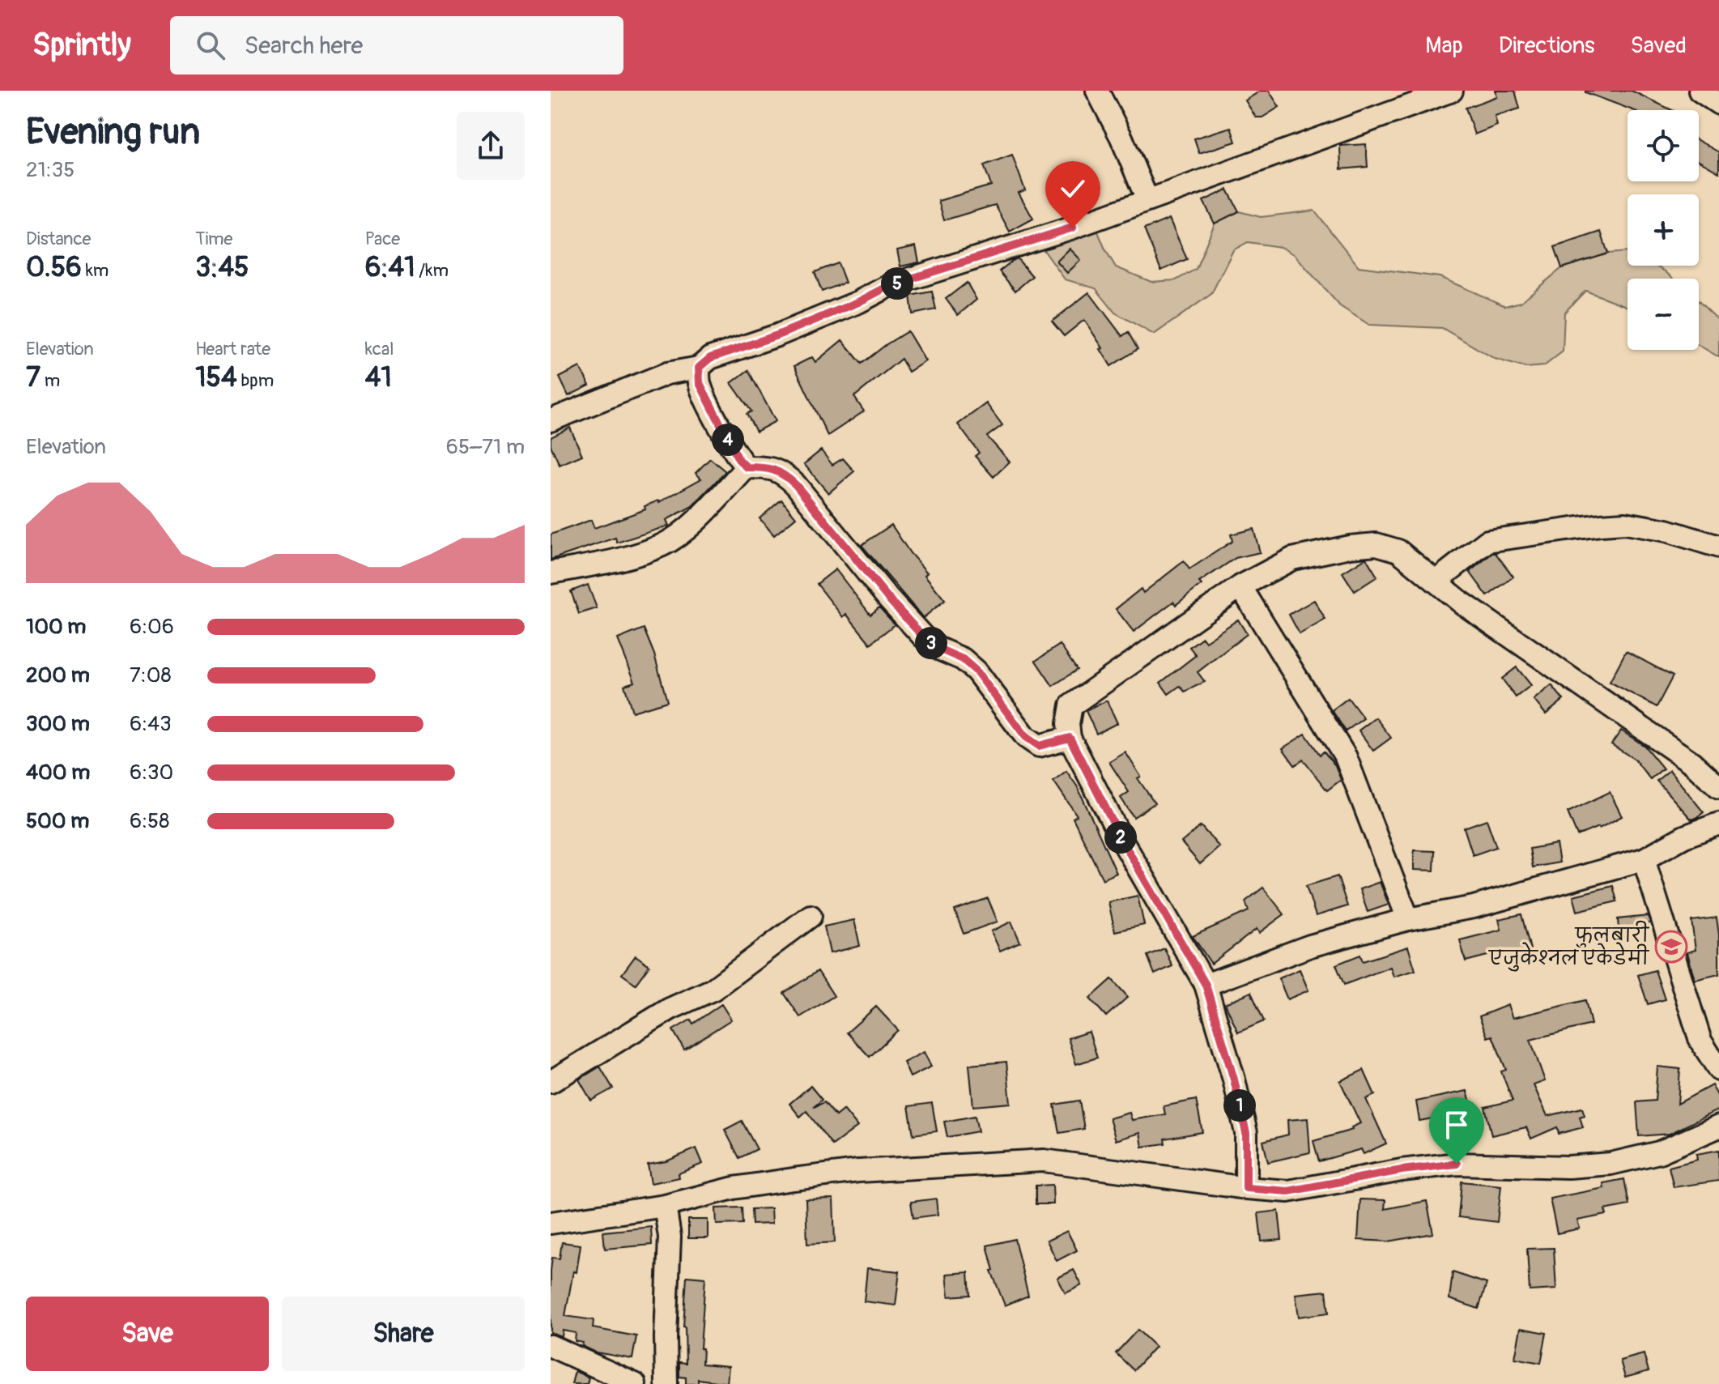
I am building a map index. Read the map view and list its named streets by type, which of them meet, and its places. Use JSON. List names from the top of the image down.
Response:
{
  "places": {
    "school or university": ["फुलबारी एजुकेश्नल एकेडेमी"]
  },
  "page": {
    "header": "Sprintly",
    "search": "Search here",
    "nav": ["Map", "Directions", "Saved"],
    "heading": ["Evening run", "21:35"],
    "map_buttons": ["+", "−"],
    "stats": [
      ["Distance", "0.56 km"],
      ["Time", "3:45"],
      ["Pace", "6:41 /km"],
      ["Elevation", "7 m"],
      ["Heart rate", "154 bpm"],
      ["kcal", "41"]
    ],
    "pins": [
      "5",
      "4",
      "3",
      "2",
      "1"
    ],
    "chart": ["Elevation", "65–71 m"],
    "list": [
      {
        "name": "100 m",
        "note": "6:06"
      },
      {
        "name": "200 m",
        "note": "7:08"
      },
      {
        "name": "300 m",
        "note": "6:43"
      },
      {
        "name": "400 m",
        "note": "6:30"
      },
      {
        "name": "500 m",
        "note": "6:58"
      }
    ],
    "buttons": ["Save", "Share"]
  }
}
